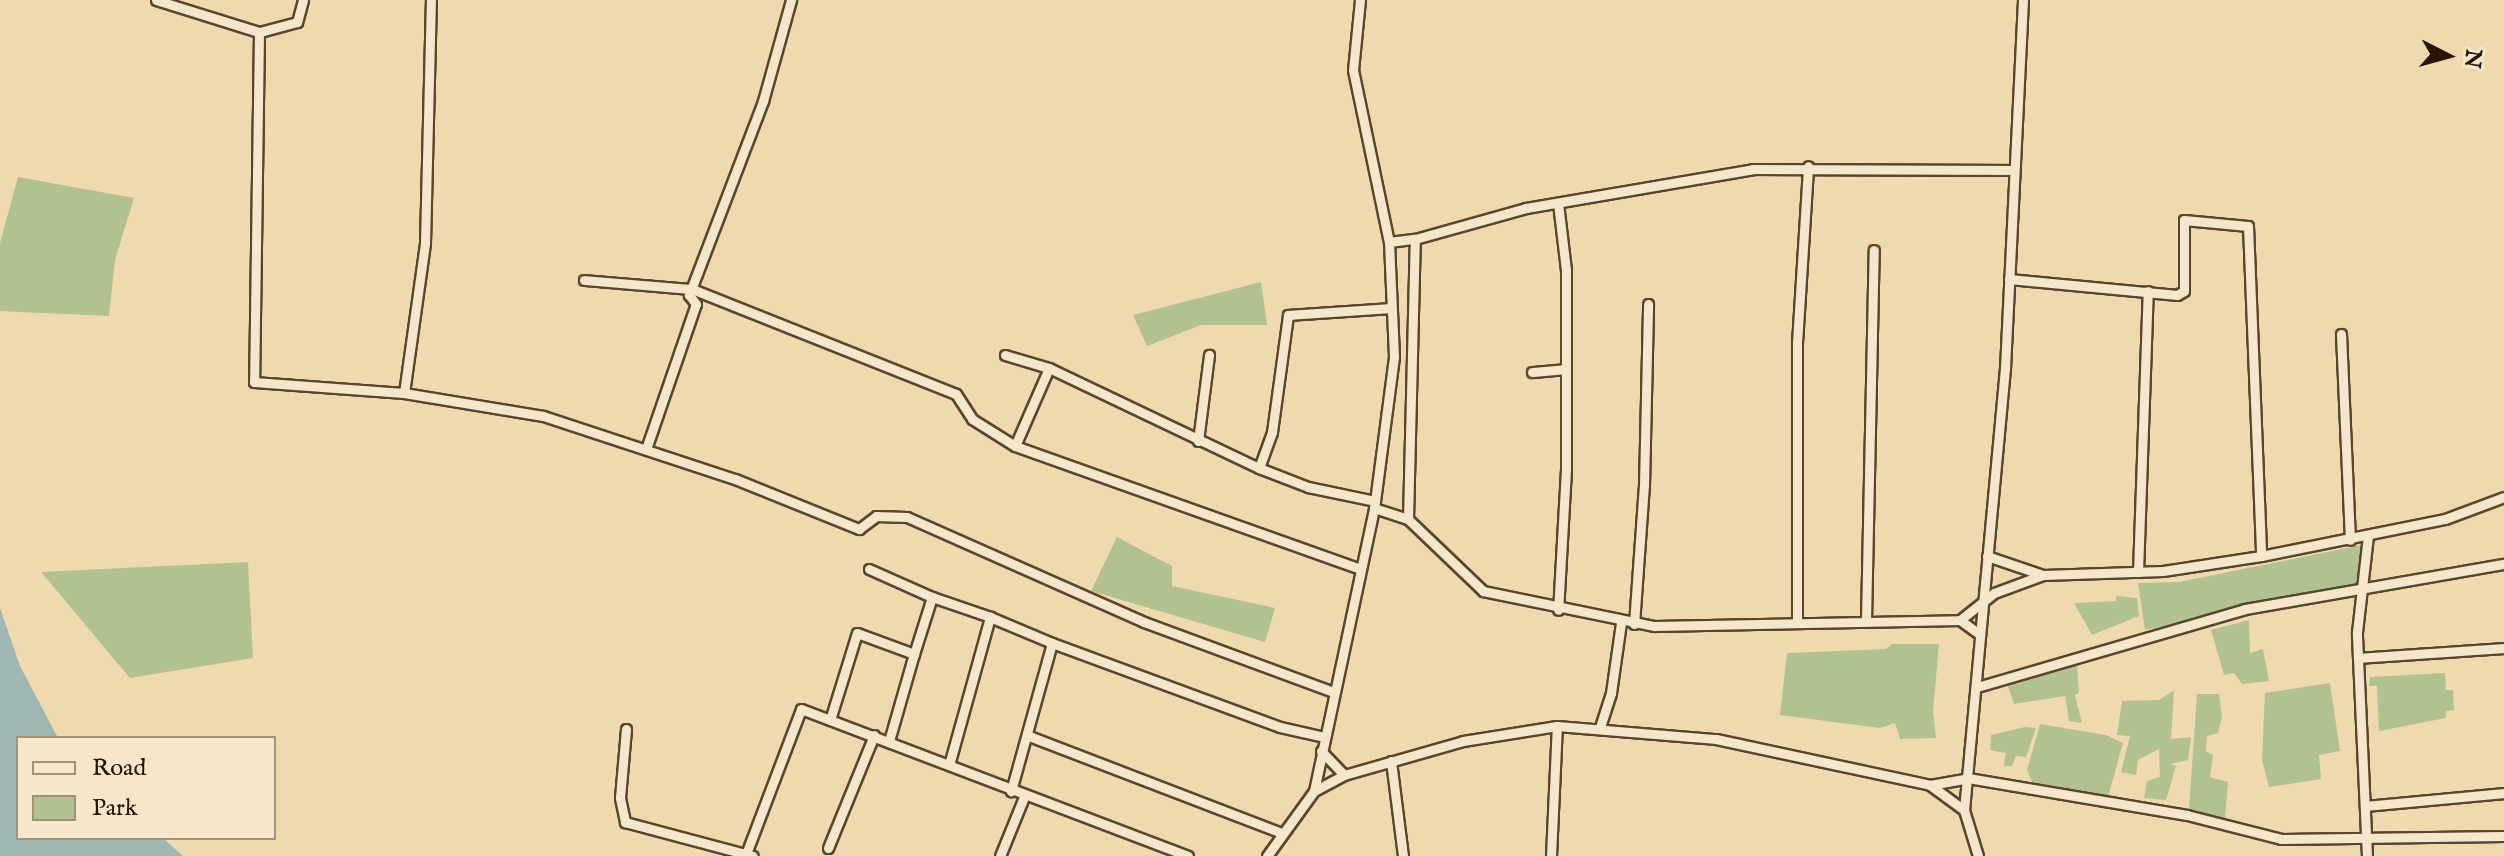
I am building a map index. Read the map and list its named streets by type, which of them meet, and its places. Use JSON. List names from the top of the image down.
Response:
{
  "legend": ["Road", "Park"],
  "north": "right"
}
